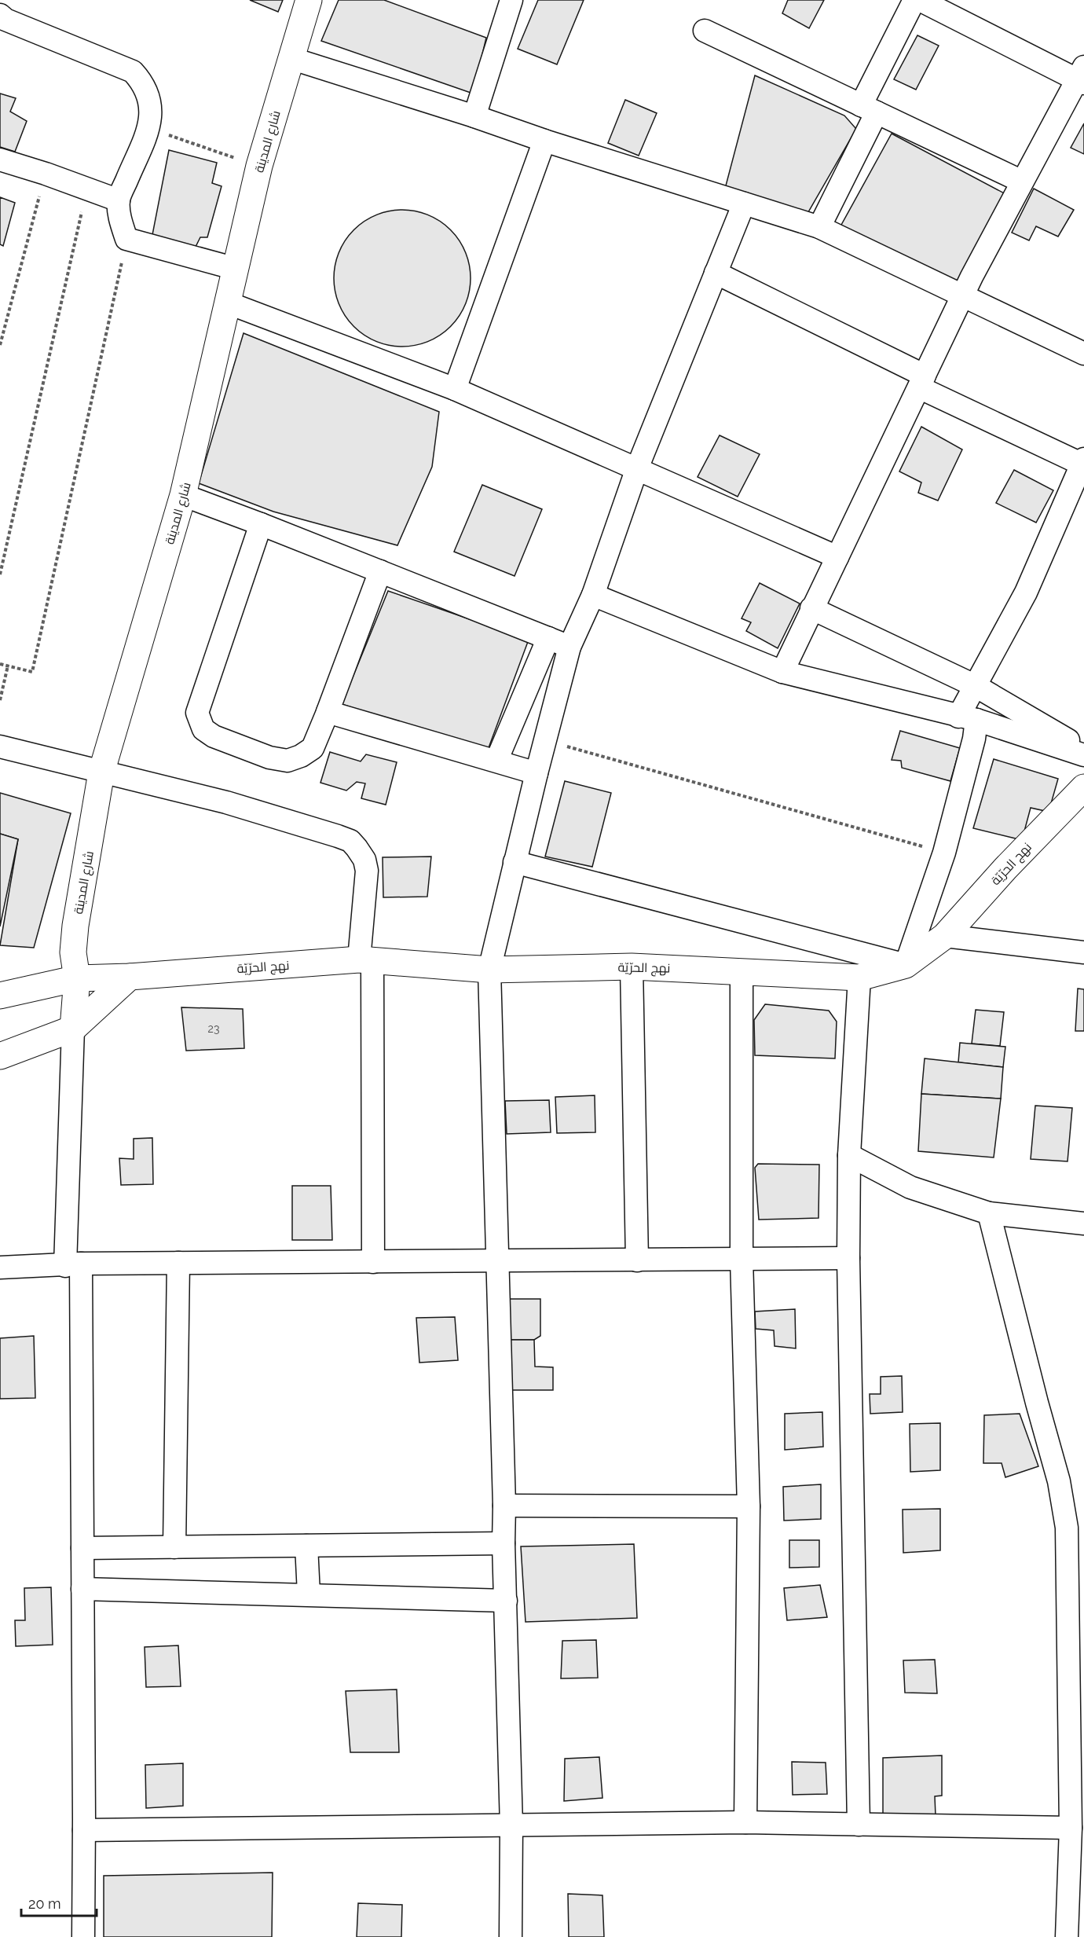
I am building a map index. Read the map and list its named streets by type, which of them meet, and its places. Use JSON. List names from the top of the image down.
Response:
{
  "streets": {
    "street": ["شارع المدينة", "نهج الحرّيّة"]
  },
  "crossings": [
    ["شارع المدينة", "نهج الحرّيّة"]
  ],
  "house_numbers": ["23"],
  "scale_bar": "20 m"
}
